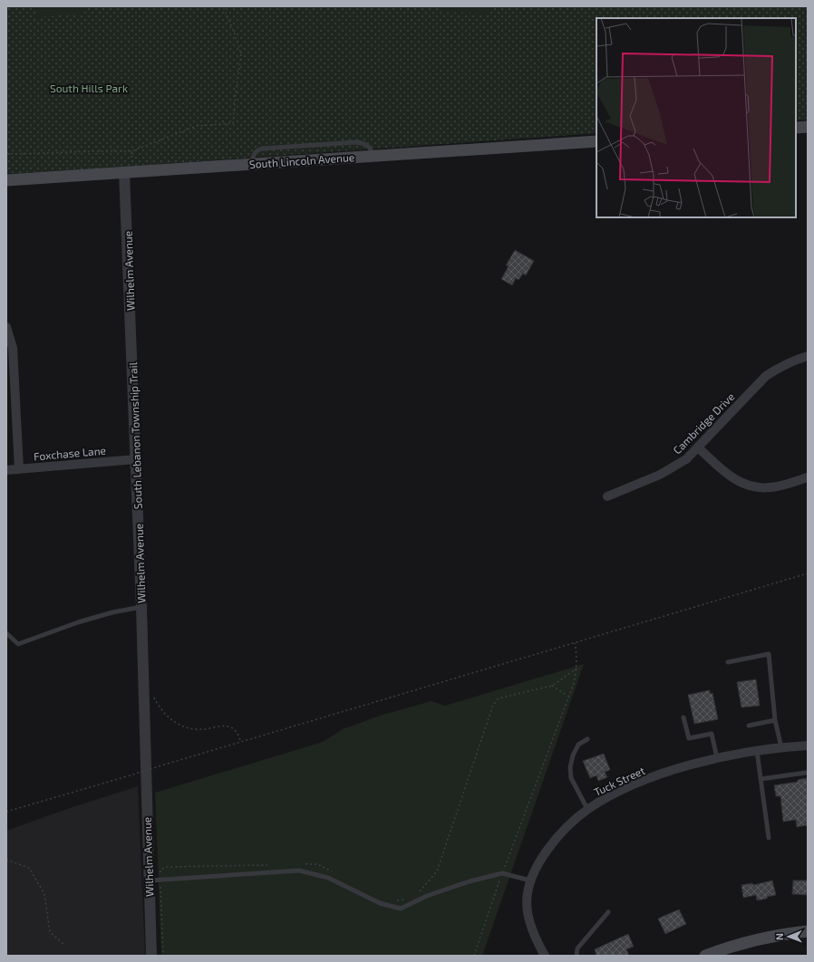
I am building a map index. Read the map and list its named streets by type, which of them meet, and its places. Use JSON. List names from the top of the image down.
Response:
{
  "streets": {
    "main road": ["South Lincoln Avenue"],
    "street": [
      "Wilhelm Avenue",
      "Cambridge Drive",
      "Foxchase Lane",
      "Tuck Street"
    ]
  },
  "crossings": [
    ["South Lincoln Avenue", "Wilhelm Avenue"],
    ["Wilhelm Avenue", "Foxchase Lane"]
  ],
  "parks": ["South Hills Park"],
  "north": "left"
}
